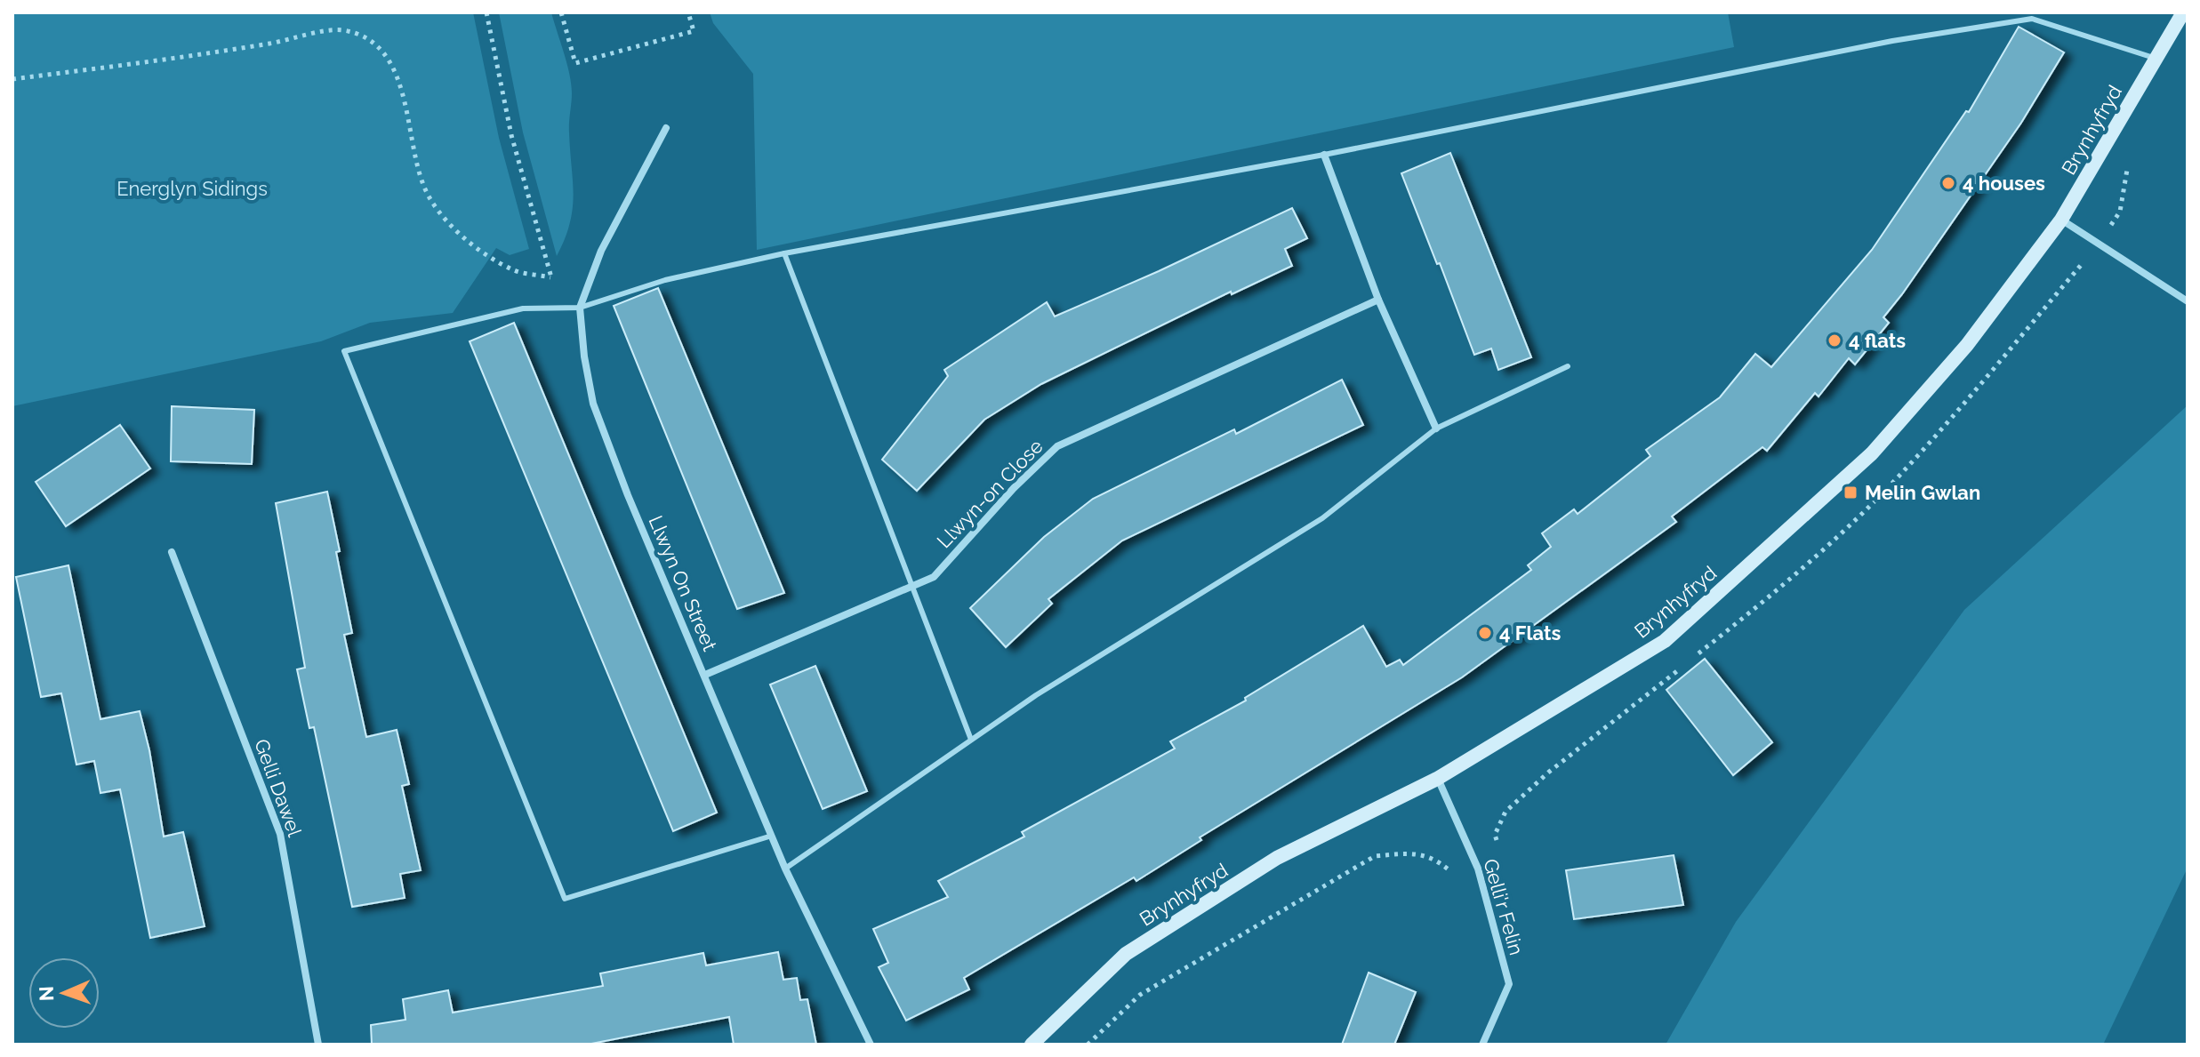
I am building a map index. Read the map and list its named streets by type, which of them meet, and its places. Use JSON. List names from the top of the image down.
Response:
{
  "streets": {
    "main road": ["Brynhyfryd"],
    "street": [
      "Llwyn-on Close",
      "Llwyn On Street",
      "Gelli Dawel",
      "Gelli'r Felin"
    ]
  },
  "crossings": [
    ["Brynhyfryd", "Gelli'r Felin"],
    ["Llwyn-on Close", "Llwyn On Street"]
  ],
  "parks": ["Energlyn Sidings"],
  "places": {
    "other": ["4 houses", "4 flats", "4 Flats"],
    "transit": ["Melin Gwlan"]
  },
  "north": "left"
}
